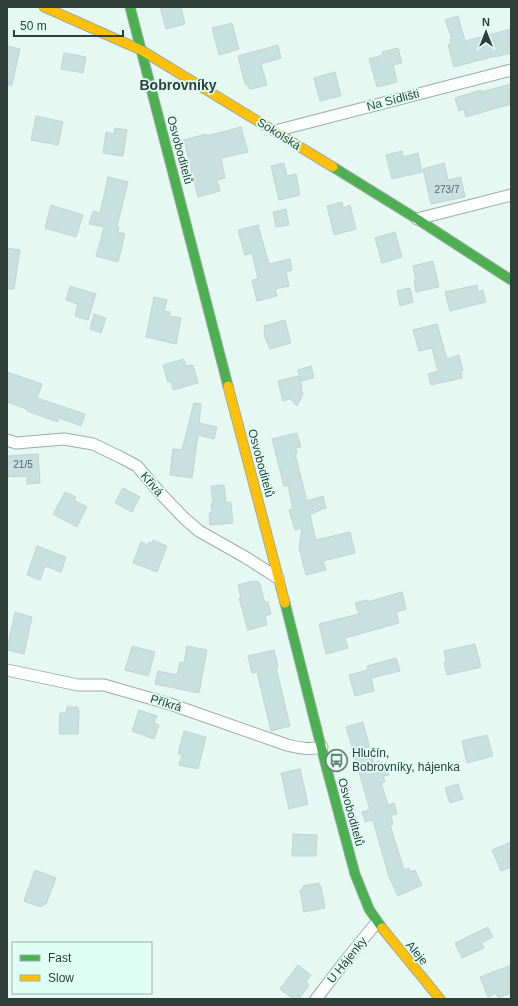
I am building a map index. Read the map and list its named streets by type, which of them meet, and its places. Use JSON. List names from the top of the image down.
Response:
{
  "streets": {
    "street": [
      "Na Sídlišti",
      "Sokolská",
      "Osvoboditelů",
      "Křivá",
      "Příkrá",
      "Aleje",
      "U Hájenky"
    ]
  },
  "crossings": [
    ["Na Sídlišti", "Sokolská"],
    ["Sokolská", "Osvoboditelů"],
    ["Osvoboditelů", "Křivá"],
    ["Osvoboditelů", "Příkrá"],
    ["Osvoboditelů", "Aleje"],
    ["Osvoboditelů", "U Hájenky"],
    ["Aleje", "U Hájenky"]
  ],
  "districts": ["Bobrovníky"],
  "places": {
    "bus stop": ["Hlučín, Bobrovníky, hájenka"]
  },
  "house_numbers": ["273/7", "21/5"],
  "legend": ["Fast", "Slow"],
  "scale_bar": "50 m",
  "north": "top"
}
